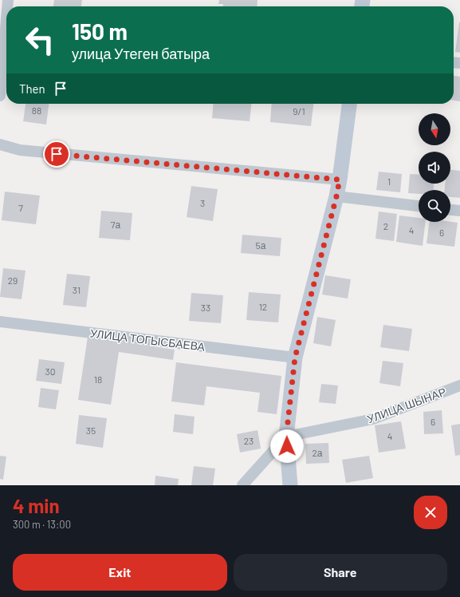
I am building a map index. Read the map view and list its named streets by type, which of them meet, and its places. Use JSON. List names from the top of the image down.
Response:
{
  "streets": {
    "street": ["УЛИЦА ТОГЫСБАЕВА", "УЛИЦА ШЫНАР"]
  },
  "house_numbers": [
    "88",
    "9/1",
    "1",
    "3",
    "7",
    "7а",
    "2",
    "4",
    "6",
    "5а",
    "29",
    "31",
    "12",
    "33",
    "30",
    "18",
    "6",
    "35",
    "4",
    "23",
    "2а"
  ],
  "north": "bottom",
  "page": {
    "turn": ["150 m", "улица Утеген батыра"],
    "then": "Then",
    "heading": ["4 min", "300 m · 13:00"],
    "buttons": ["Exit", "Share"]
  }
}
